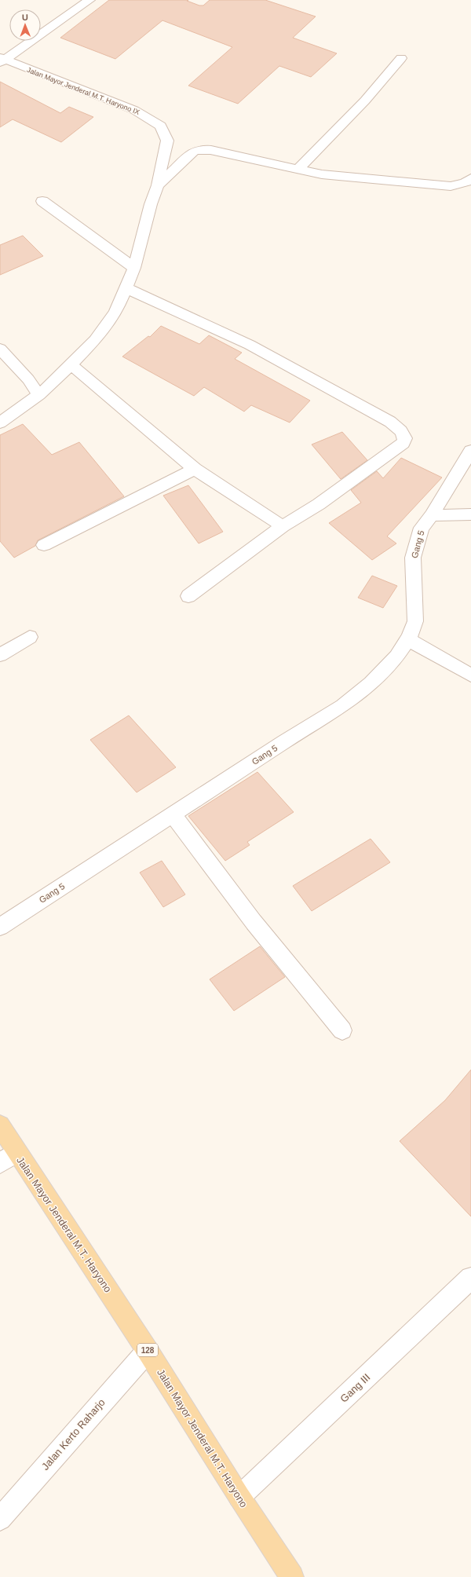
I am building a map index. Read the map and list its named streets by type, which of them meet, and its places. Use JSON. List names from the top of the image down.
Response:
{
  "streets": {
    "main road": ["Jalan Mayor Jenderal M.T. Haryono", "128"],
    "street": [
      "Jalan Mayor Jenderal M.T. Haryono IX",
      "Gang 5",
      "Gang III",
      "Jalan Kerto Raharjo"
    ]
  },
  "crossings": [
    ["Jalan Mayor Jenderal M.T. Haryono", "Gang III"],
    ["Jalan Mayor Jenderal M.T. Haryono", "Jalan Kerto Raharjo"]
  ],
  "north": "top"
}
